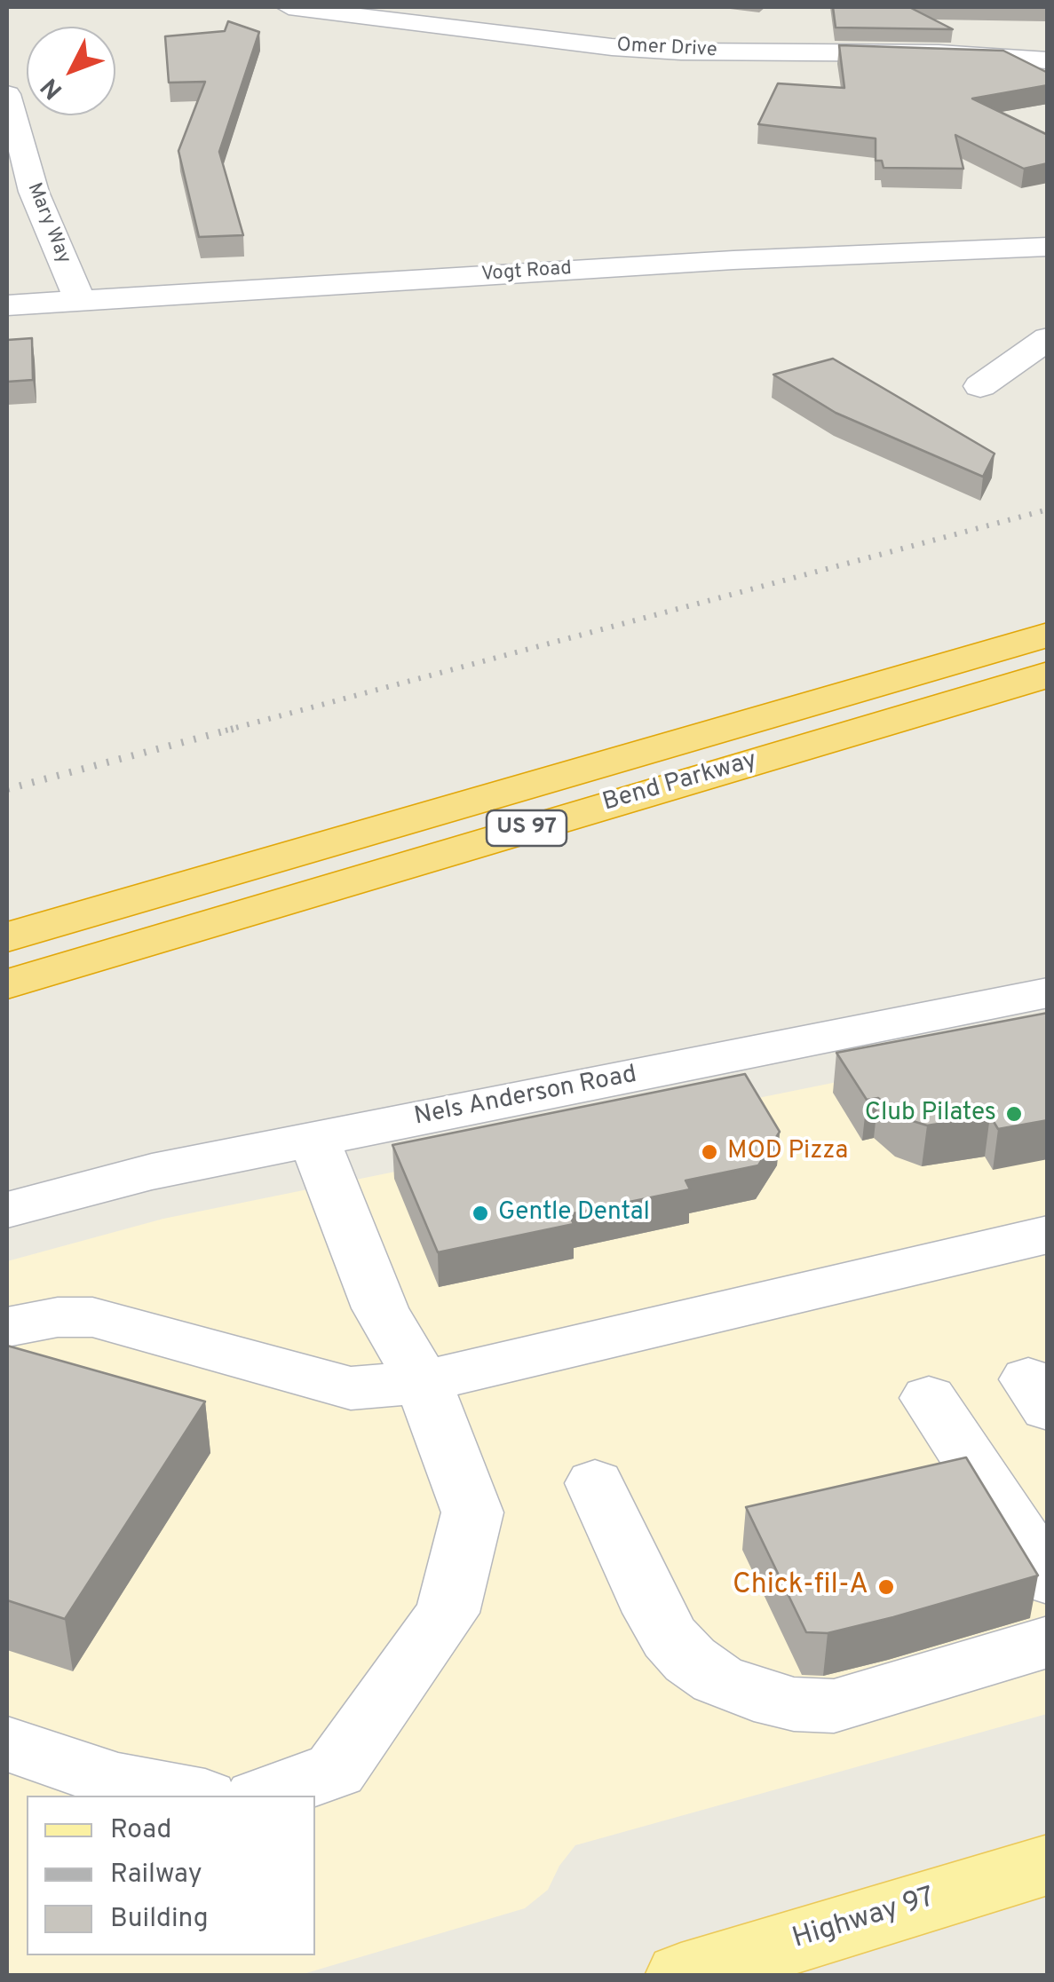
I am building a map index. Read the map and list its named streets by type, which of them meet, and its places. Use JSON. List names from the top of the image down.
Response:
{
  "streets": {
    "highway": ["Bend Parkway", "US 97"],
    "main road": ["Highway 97"],
    "street": [
      "Omer Drive",
      "Mary Way",
      "Vogt Road",
      "Nels Anderson Road"
    ]
  },
  "crossings": [
    ["Mary Way", "Vogt Road"]
  ],
  "places": [
    "Club Pilates",
    "MOD Pizza",
    "Gentle Dental",
    "Chick-fil-A"
  ],
  "legend": ["Road", "Railway", "Building"],
  "north": "bottom left"
}
